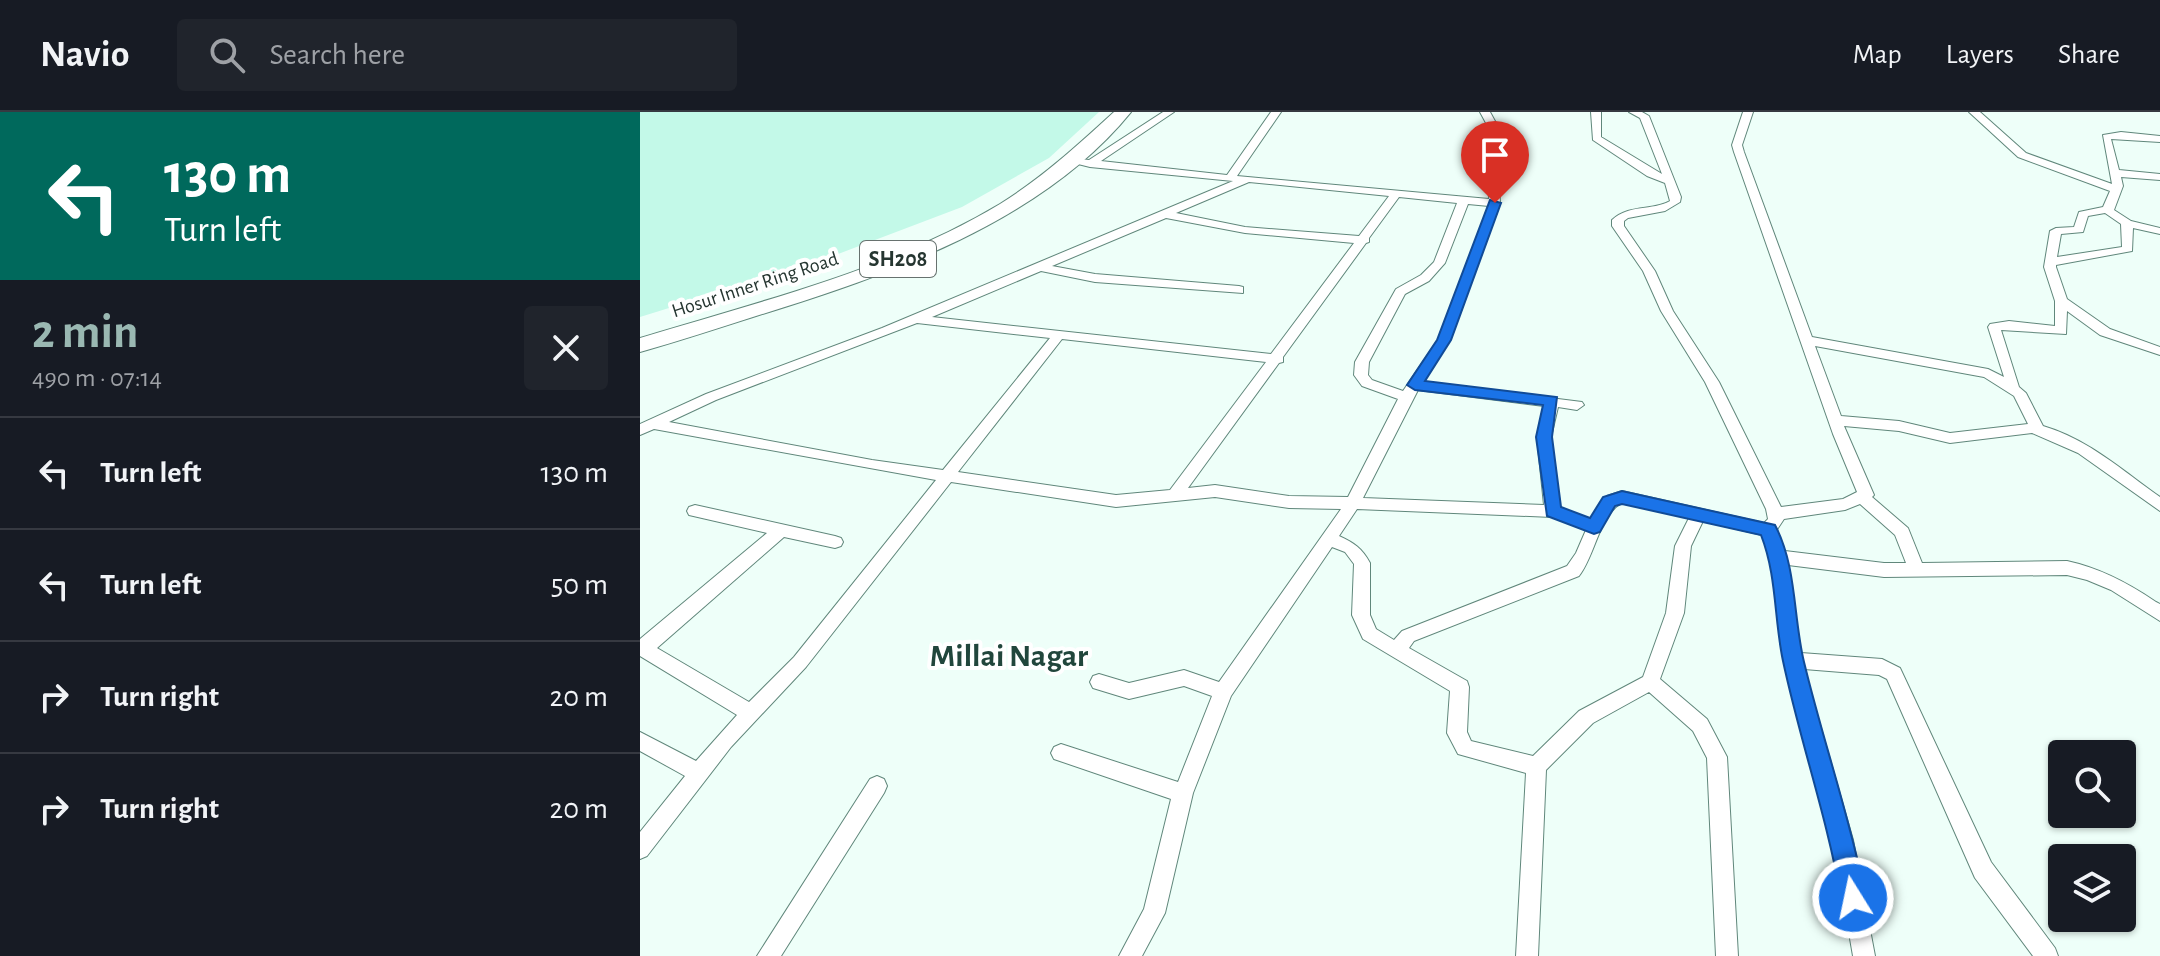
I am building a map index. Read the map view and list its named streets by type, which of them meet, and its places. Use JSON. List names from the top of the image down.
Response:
{
  "streets": {
    "main road": ["SH208", "Hosur Inner Ring Road"]
  },
  "districts": ["Millai Nagar"],
  "page": {
    "header": "Navio",
    "search": "Search here",
    "nav": ["Map", "Layers", "Share"],
    "turn": ["130 m", "Turn left"],
    "heading": ["2 min", "490 m · 07:14"],
    "list": [
      {
        "name": "Turn left",
        "value": "130 m"
      },
      {
        "name": "Turn left",
        "value": "50 m"
      },
      {
        "name": "Turn right",
        "value": "20 m"
      },
      {
        "name": "Turn right",
        "value": "20 m"
      }
    ]
  }
}
